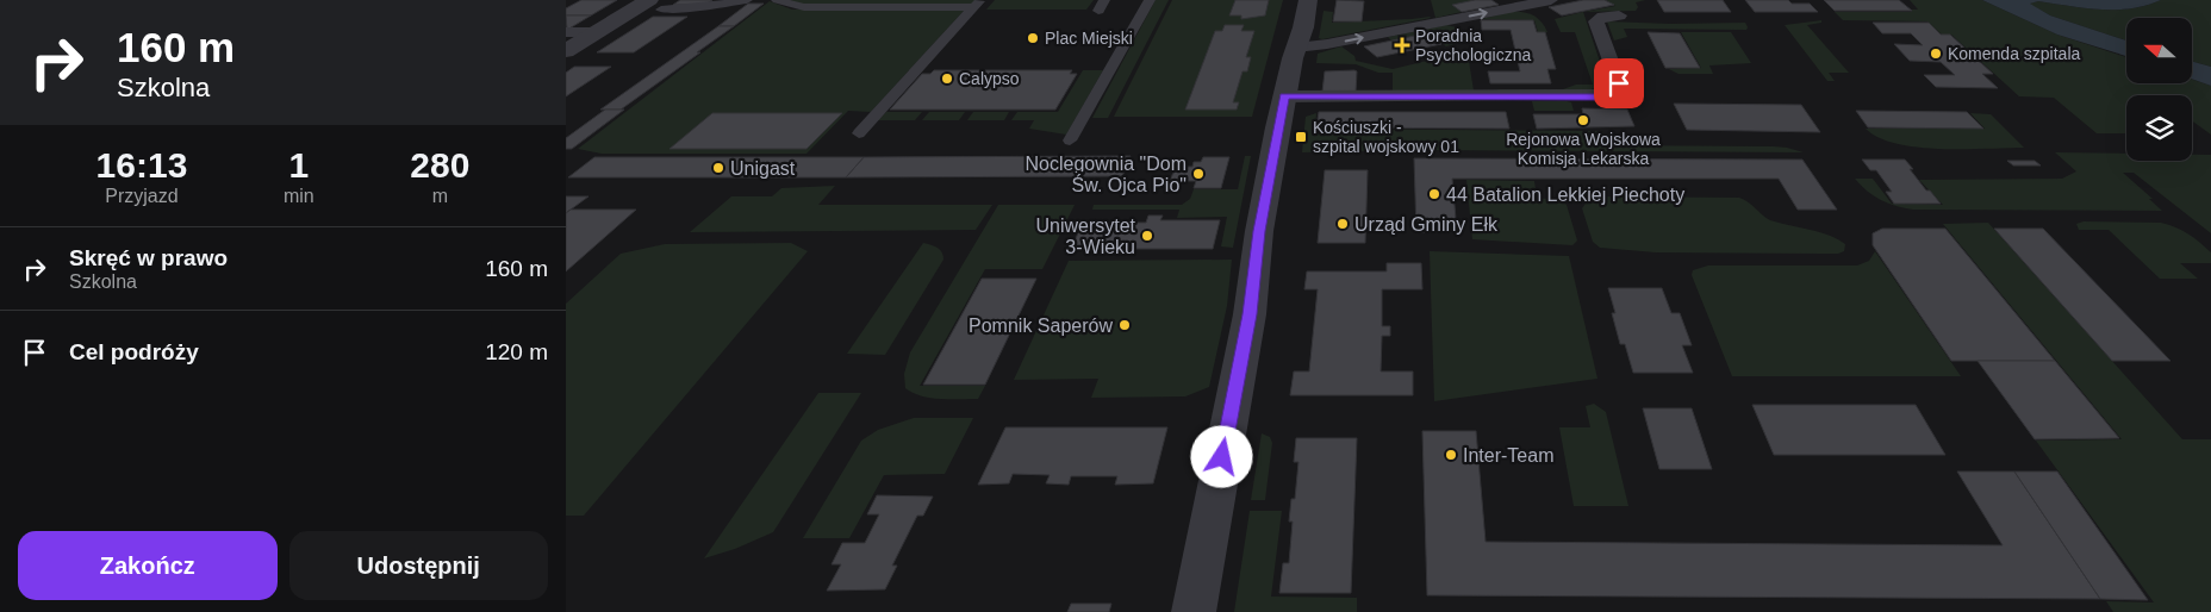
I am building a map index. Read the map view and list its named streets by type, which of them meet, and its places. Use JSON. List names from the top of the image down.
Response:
{
  "places": {
    "other": [
      "Plac Miejski",
      "Komenda szpitala",
      "Calypso",
      "Rejonowa Wojskowa Komisja Lekarska",
      "Unigast",
      "Noclegownia \"Dom Św. Ojca Pio\"",
      "44 Batalion Lekkiej Piechoty",
      "Urząd Gminy Ełk",
      "Uniwersytet 3-Wieku",
      "Pomnik Saperów",
      "Inter-Team"
    ],
    "health": ["Poradnia Psychologiczna"],
    "transit": ["Kościuszki - szpital wojskowy 01"]
  },
  "north": "left",
  "page": {
    "turn": ["160 m", "Szkolna"],
    "eta": [
      "16:13",
      "Przyjazd",
      "1",
      "min",
      "280",
      "m"
    ],
    "list": [
      {
        "name": "Skręć w prawo",
        "note": "Szkolna",
        "value": "160 m"
      },
      {
        "name": "Cel podróży",
        "value": "120 m"
      }
    ],
    "buttons": ["Zakończ", "Udostępnij"]
  }
}
